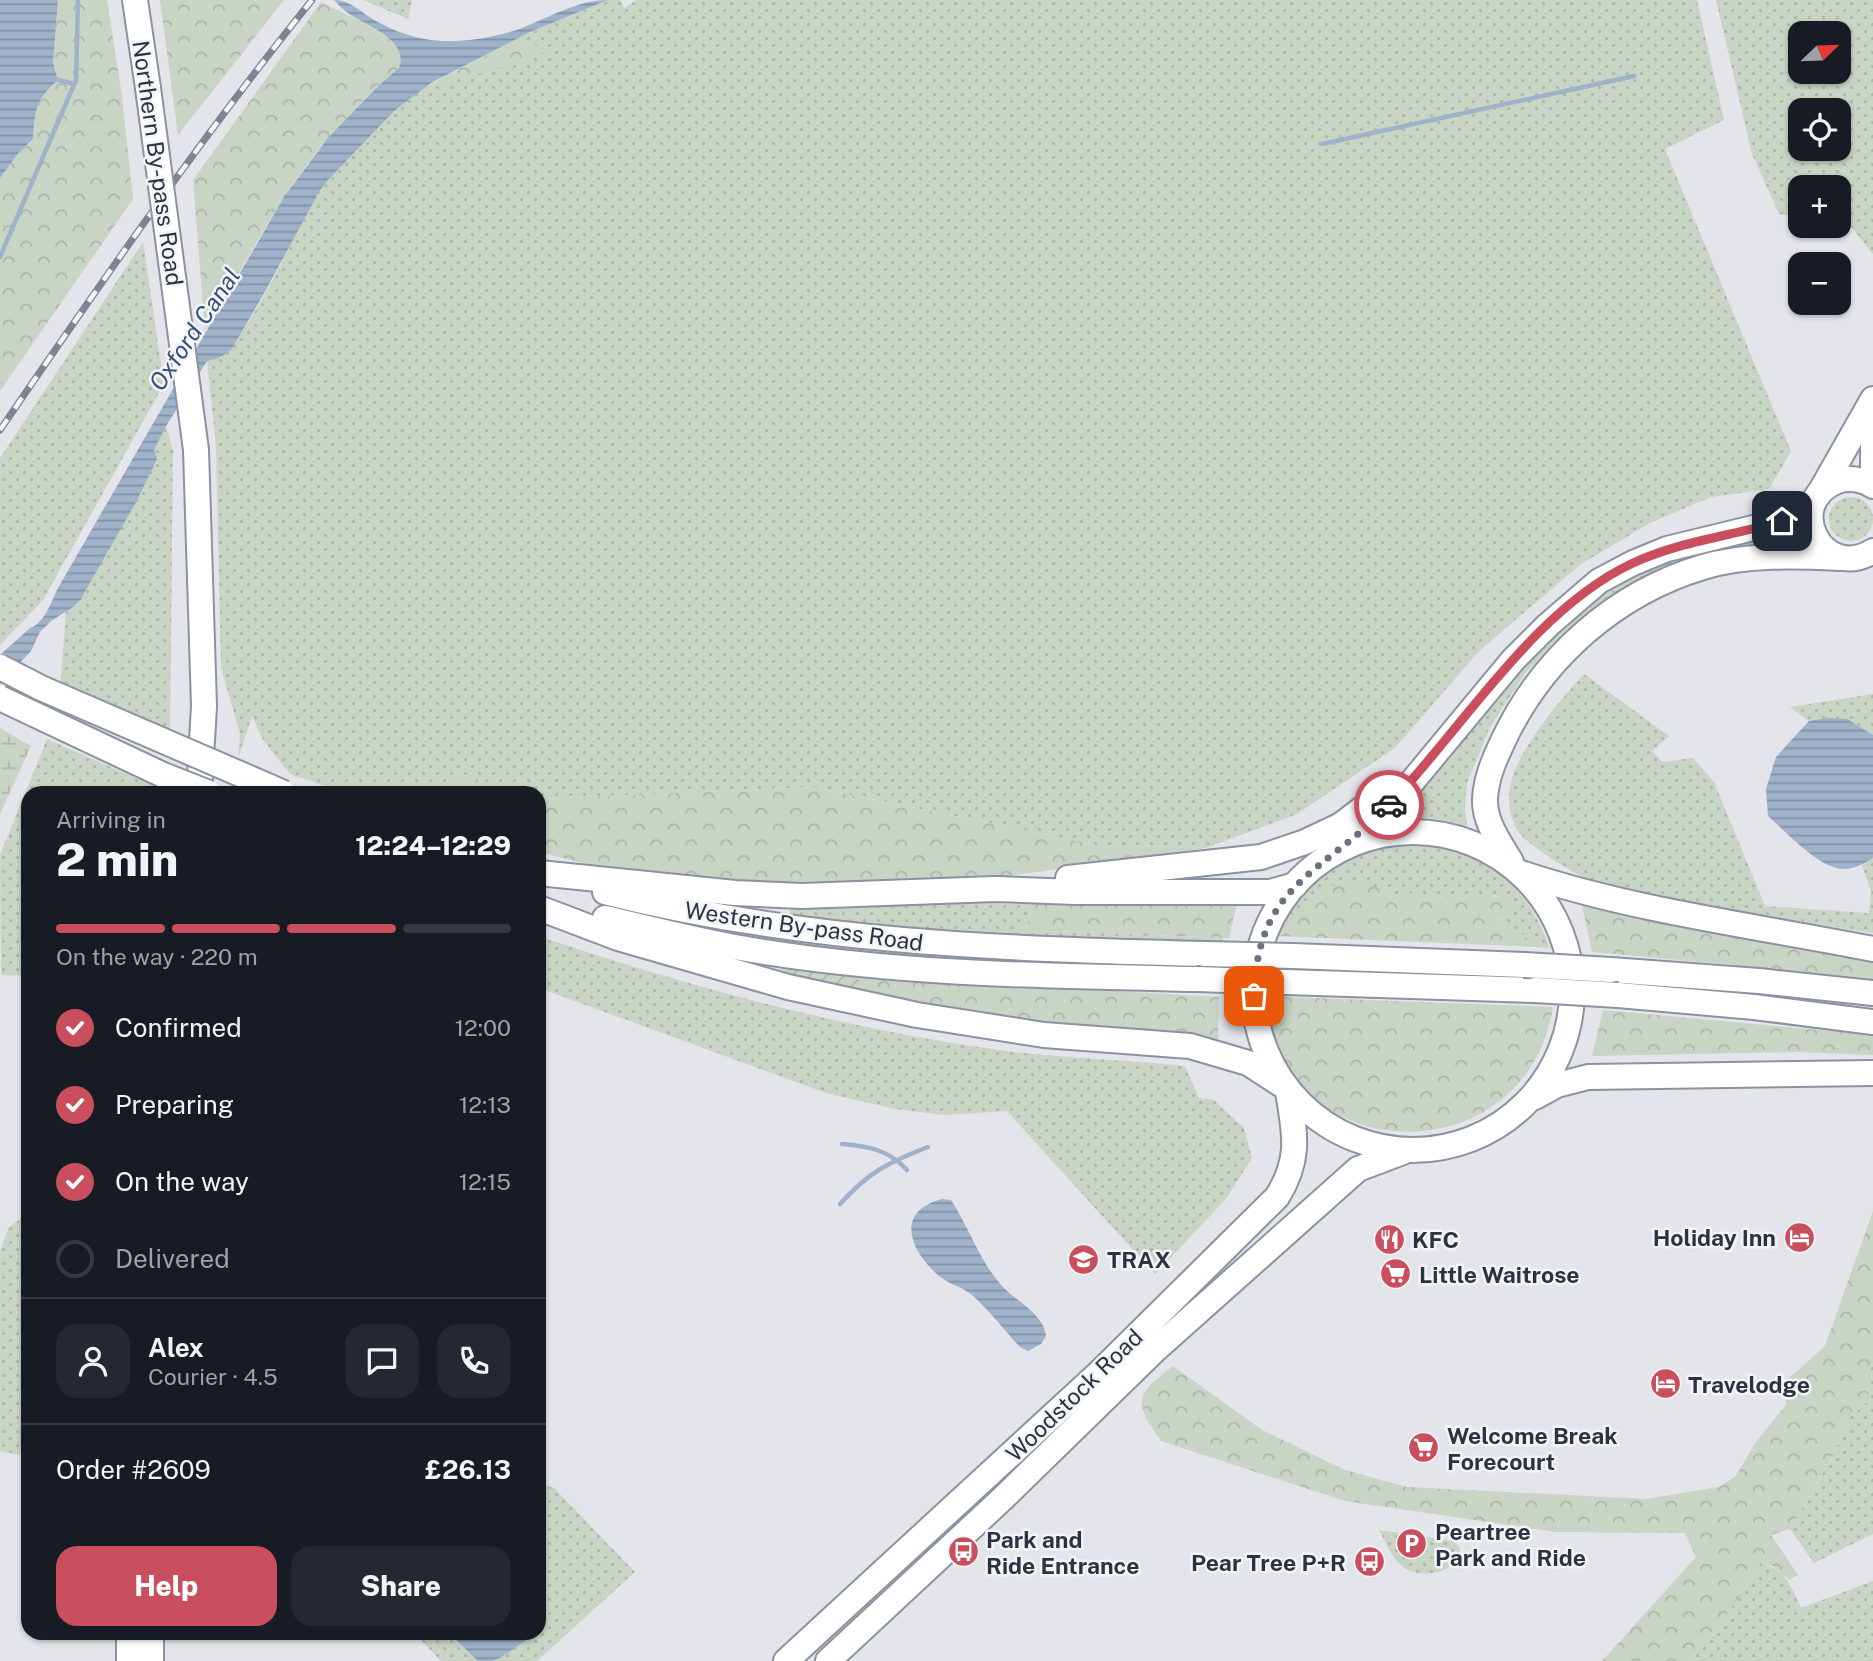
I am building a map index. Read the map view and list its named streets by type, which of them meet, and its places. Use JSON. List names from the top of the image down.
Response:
{
  "streets": {
    "highway": ["Northern By-pass Road", "Western By-pass Road", "Woodstock Road"]
  },
  "water": ["Oxford Canal"],
  "places": {
    "hotel": ["Holiday Inn", "Travelodge"],
    "restaurant": ["KFC"],
    "school or university": ["TRAX"],
    "supermarket": ["Little Waitrose", "Welcome Break Forecourt"],
    "parking": ["Peartree Park and Ride"],
    "bus stop": ["Park and Ride Entrance", "Pear Tree P+R"]
  },
  "north": "top right",
  "page": {
    "map_buttons": ["+", "−"],
    "heading": ["2 min", "Arriving in", "12:24–12:29"],
    "panel": [
      "Alex",
      "Courier · 4.5",
      "Order #2609",
      "£26.13"
    ],
    "bar": "On the way · 220 m",
    "list": [
      ["Confirmed", "12:00"],
      ["Preparing", "12:13"],
      ["On the way", "12:15"],
      "Delivered"
    ],
    "buttons": ["Help", "Share"]
  }
}
